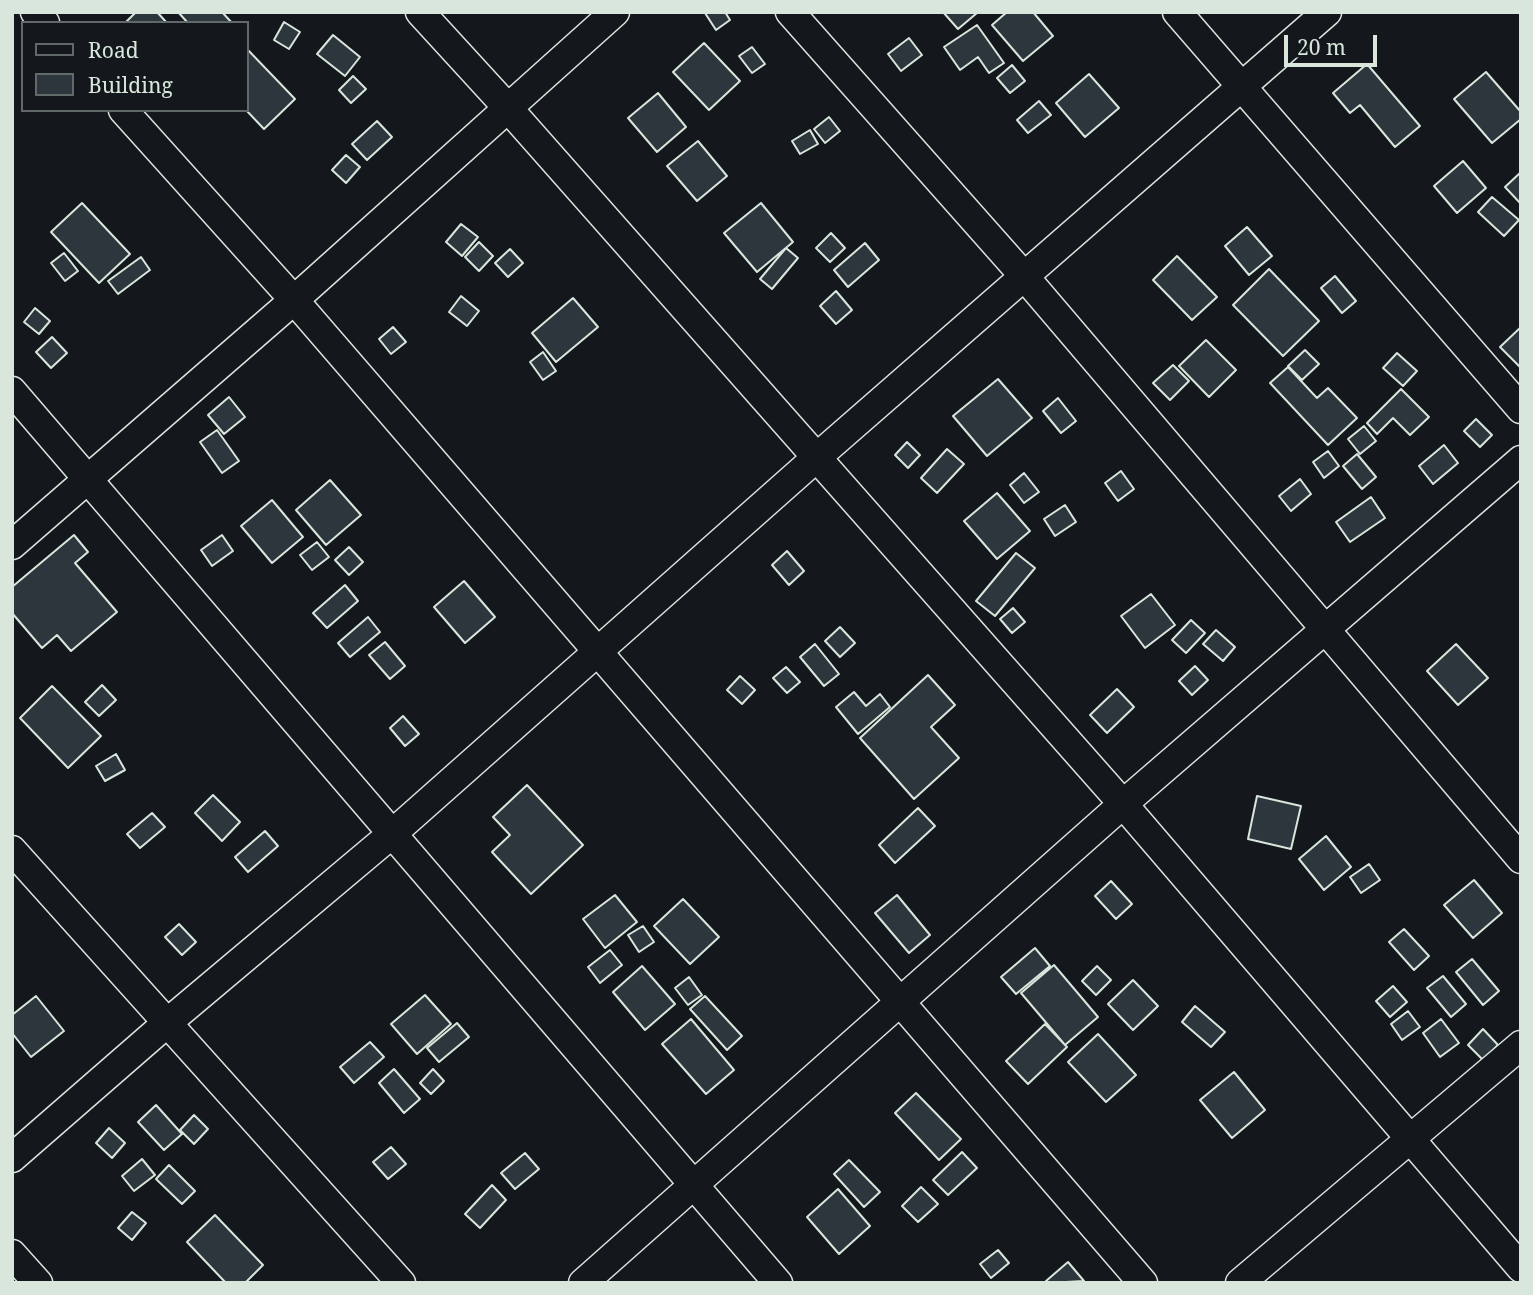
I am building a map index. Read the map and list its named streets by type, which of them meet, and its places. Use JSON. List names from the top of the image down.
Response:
{
  "legend": ["Road", "Building"],
  "scale_bar": "20 m"
}
